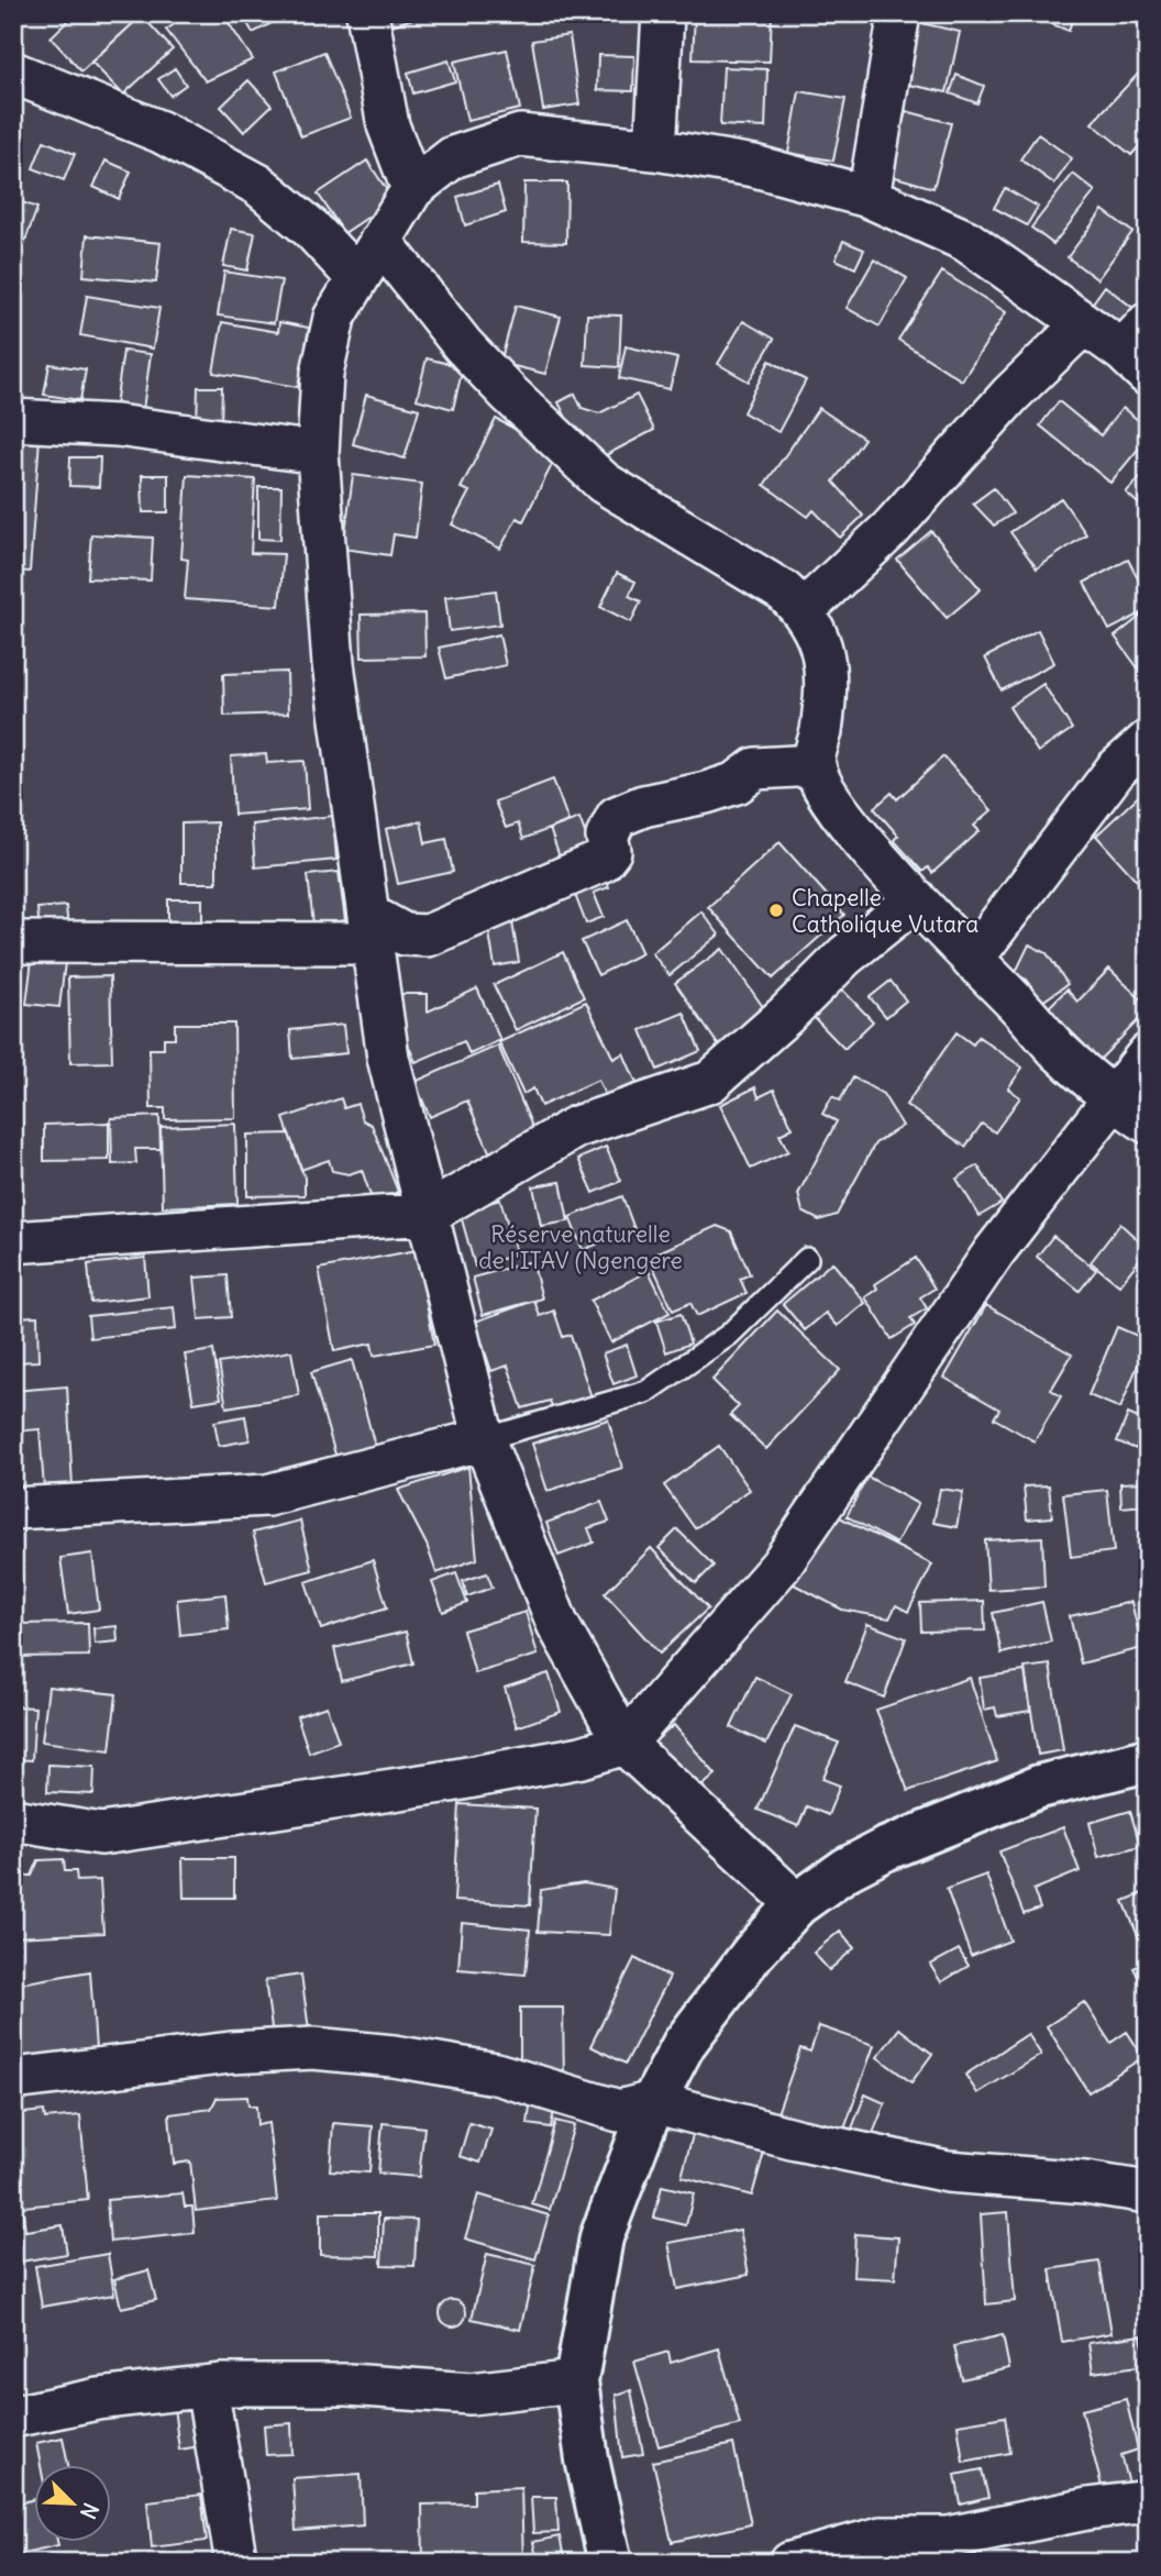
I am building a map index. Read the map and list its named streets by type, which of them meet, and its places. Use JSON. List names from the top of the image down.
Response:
{
  "parks": ["Réserve naturelle de l'ITAV (Ngengere"],
  "places": ["Chapelle Catholique Vutara"],
  "north": "bottom right"
}
